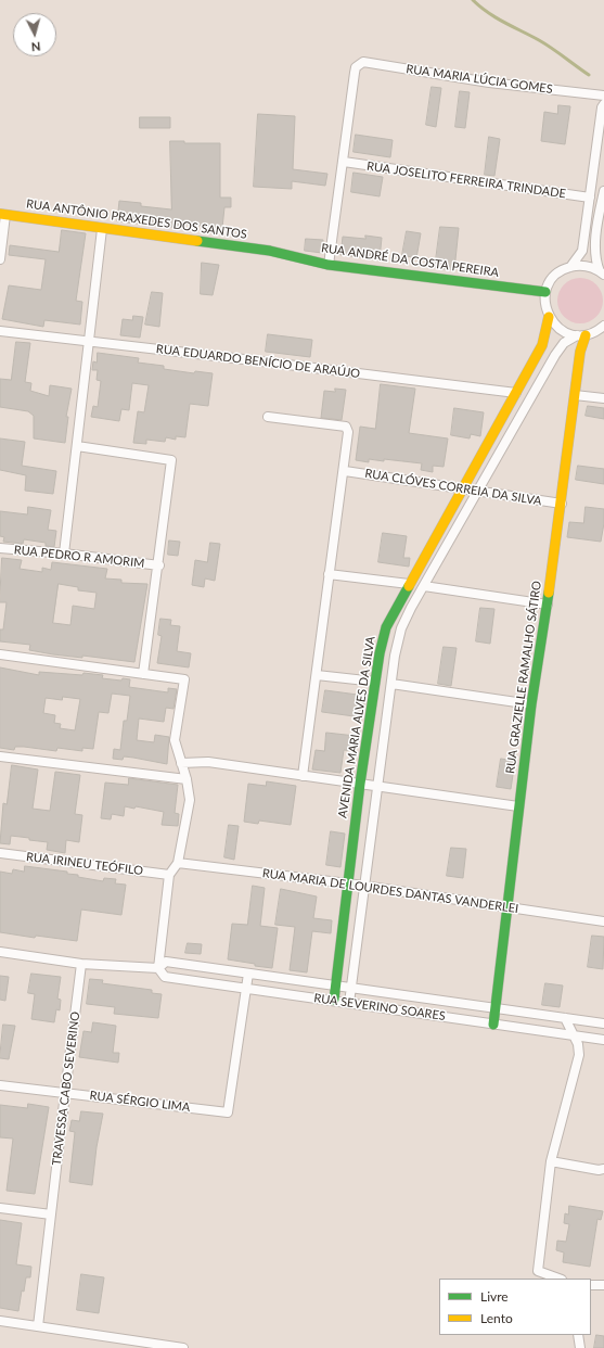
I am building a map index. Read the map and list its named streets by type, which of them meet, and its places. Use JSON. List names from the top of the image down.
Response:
{
  "streets": {
    "street": [
      "RUA MARIA LÚCIA GOMES",
      "RUA JOSELITO FERREIRA TRINDADE",
      "RUA ANTÔNIO PRAXEDES DOS SANTOS",
      "RUA ANDRÉ DA COSTA PEREIRA",
      "RUA EDUARDO BENÍCIO DE ARAÚJO",
      "RUA CLÓVES CORREIA DA SILVA",
      "RUA PEDRO R AMORIM",
      "RUA GRAZIELLE RAMALHO SÁTIRO",
      "AVENIDA MARIA ALVES DA SILVA",
      "RUA IRINEU TEÓFILO",
      "RUA MARIA DE LOURDES DANTAS VANDERLEI",
      "RUA SEVERINO SOARES",
      "TRAVESSA CABO SEVERINO",
      "RUA SÉRGIO LIMA"
    ]
  },
  "crossings": [
    ["RUA MARIA LÚCIA GOMES", "RUA JOSELITO FERREIRA TRINDADE"],
    ["RUA ANTÔNIO PRAXEDES DOS SANTOS", "RUA ANDRÉ DA COSTA PEREIRA"],
    ["RUA EDUARDO BENÍCIO DE ARAÚJO", "AVENIDA MARIA ALVES DA SILVA"],
    ["RUA CLÓVES CORREIA DA SILVA", "RUA GRAZIELLE RAMALHO SÁTIRO"],
    ["RUA CLÓVES CORREIA DA SILVA", "AVENIDA MARIA ALVES DA SILVA"],
    ["RUA GRAZIELLE RAMALHO SÁTIRO", "RUA MARIA DE LOURDES DANTAS VANDERLEI"],
    ["RUA GRAZIELLE RAMALHO SÁTIRO", "RUA SEVERINO SOARES"],
    ["AVENIDA MARIA ALVES DA SILVA", "RUA MARIA DE LOURDES DANTAS VANDERLEI"],
    ["AVENIDA MARIA ALVES DA SILVA", "RUA SEVERINO SOARES"],
    ["RUA SEVERINO SOARES", "TRAVESSA CABO SEVERINO"],
    ["RUA SEVERINO SOARES", "RUA SÉRGIO LIMA"],
    ["TRAVESSA CABO SEVERINO", "RUA SÉRGIO LIMA"]
  ],
  "legend": ["Livre", "Lento"],
  "north": "bottom"
}
